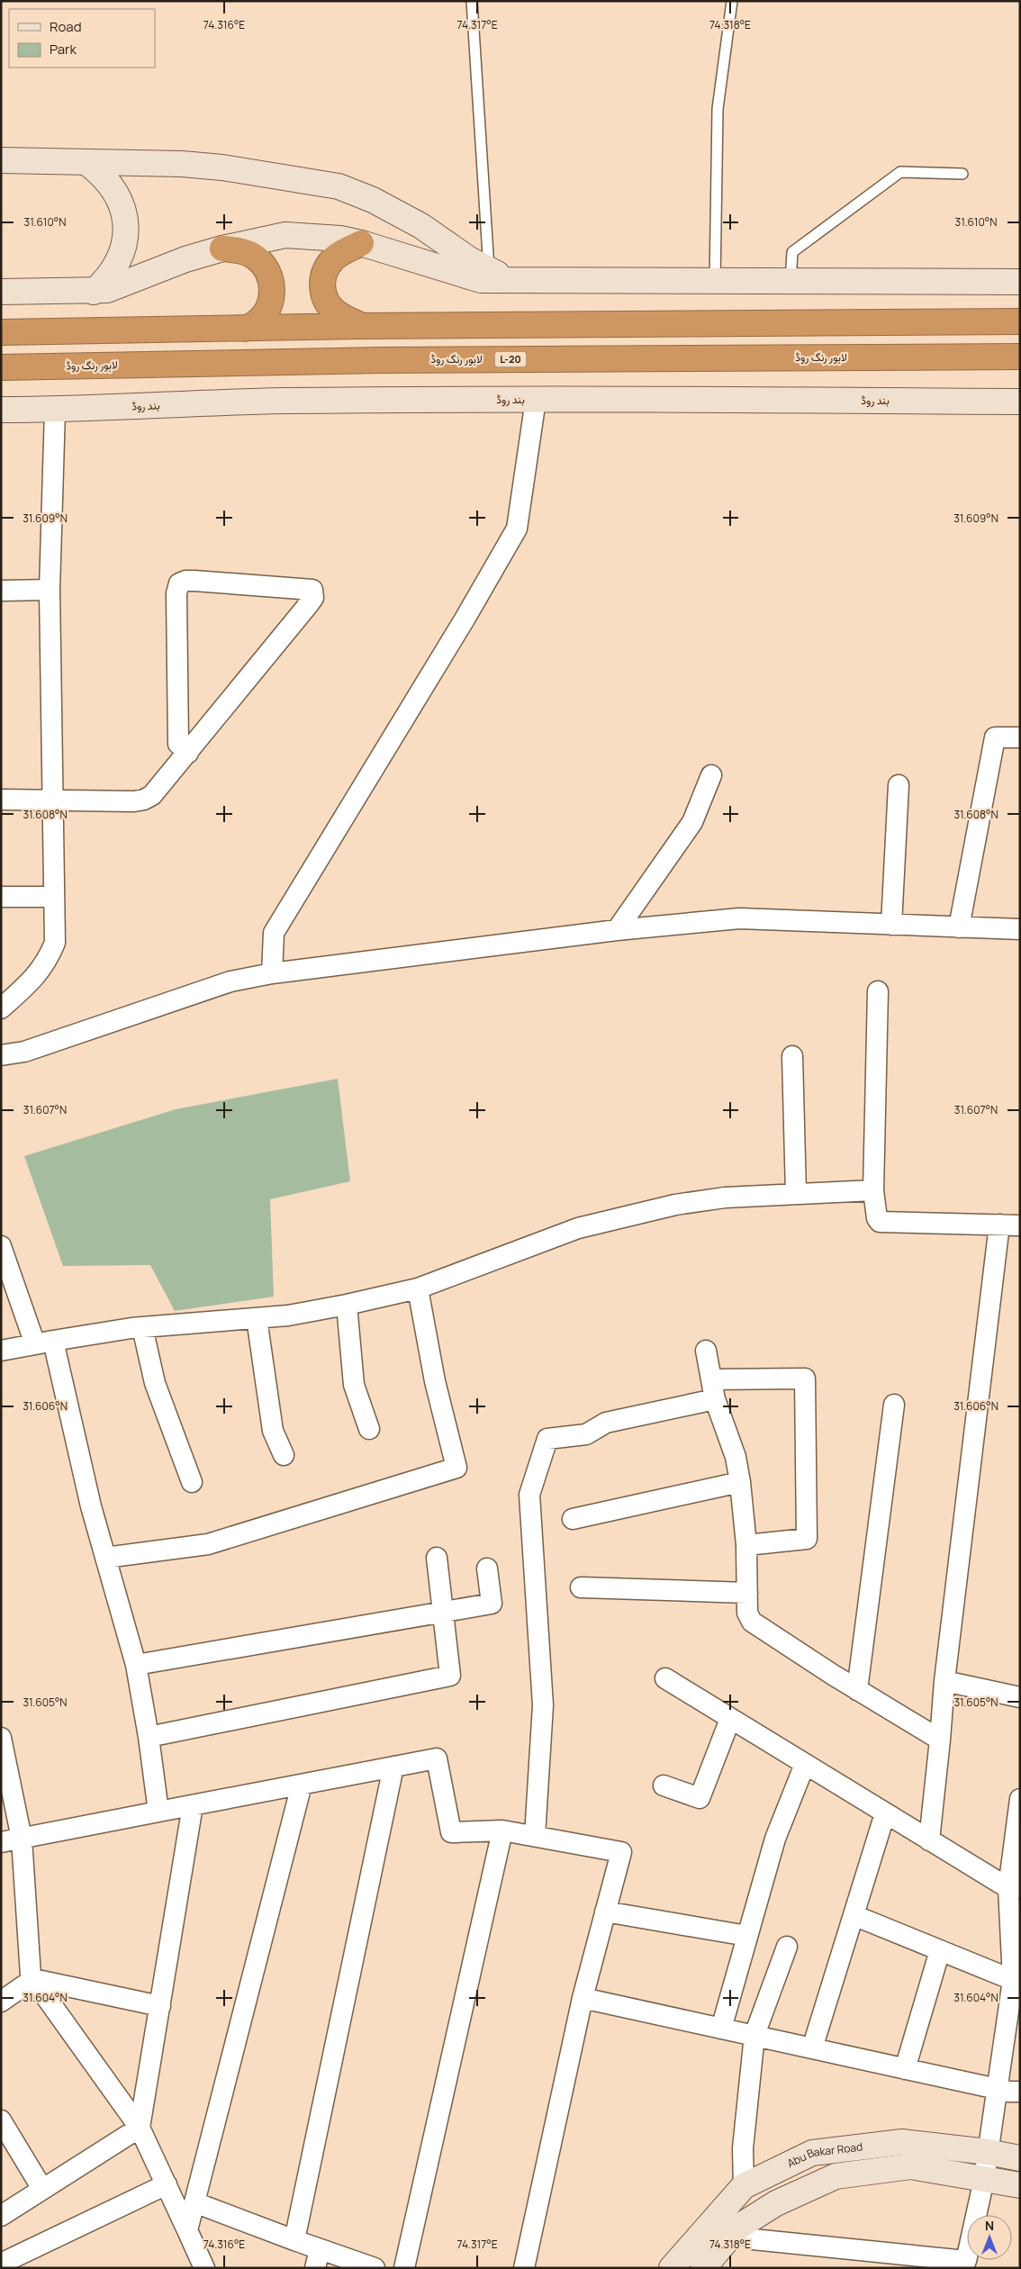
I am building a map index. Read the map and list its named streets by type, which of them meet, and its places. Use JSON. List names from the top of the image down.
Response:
{
  "streets": {
    "highway": ["لاہور رنگ روڈ", "L-20"],
    "main road": ["بند روڈ", "Abu Bakar Road"]
  },
  "legend": ["Road", "Park"],
  "north": "top",
  "coordinates": [
    "74.316°E",
    "74.317°E",
    "74.318°E",
    "31.610°N",
    "31.609°N",
    "31.608°N",
    "31.607°N",
    "31.606°N",
    "31.605°N",
    "31.604°N"
  ]
}
